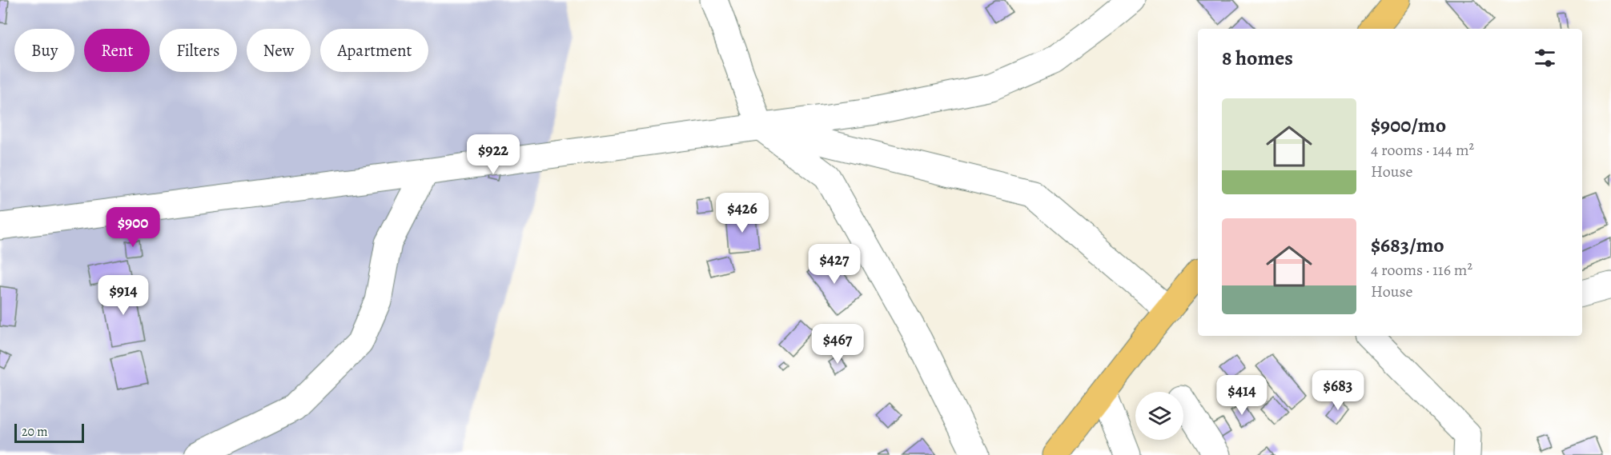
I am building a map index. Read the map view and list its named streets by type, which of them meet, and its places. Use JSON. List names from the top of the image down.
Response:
{
  "scale_bar": "20 m",
  "page": {
    "chip": [
      "Buy",
      "Rent",
      "Filters",
      "New",
      "Apartment"
    ],
    "heading": "8 homes",
    "list": [
      {
        "name": "$900/mo",
        "note": "4 rooms · 144 m² · House"
      },
      {
        "name": "$683/mo",
        "note": "4 rooms · 116 m² · House"
      }
    ],
    "price": [
      "$922",
      "$426",
      "$900",
      "$427",
      "$914",
      "$467",
      "$683",
      "$414"
    ],
    "scale": "20 m"
  }
}
